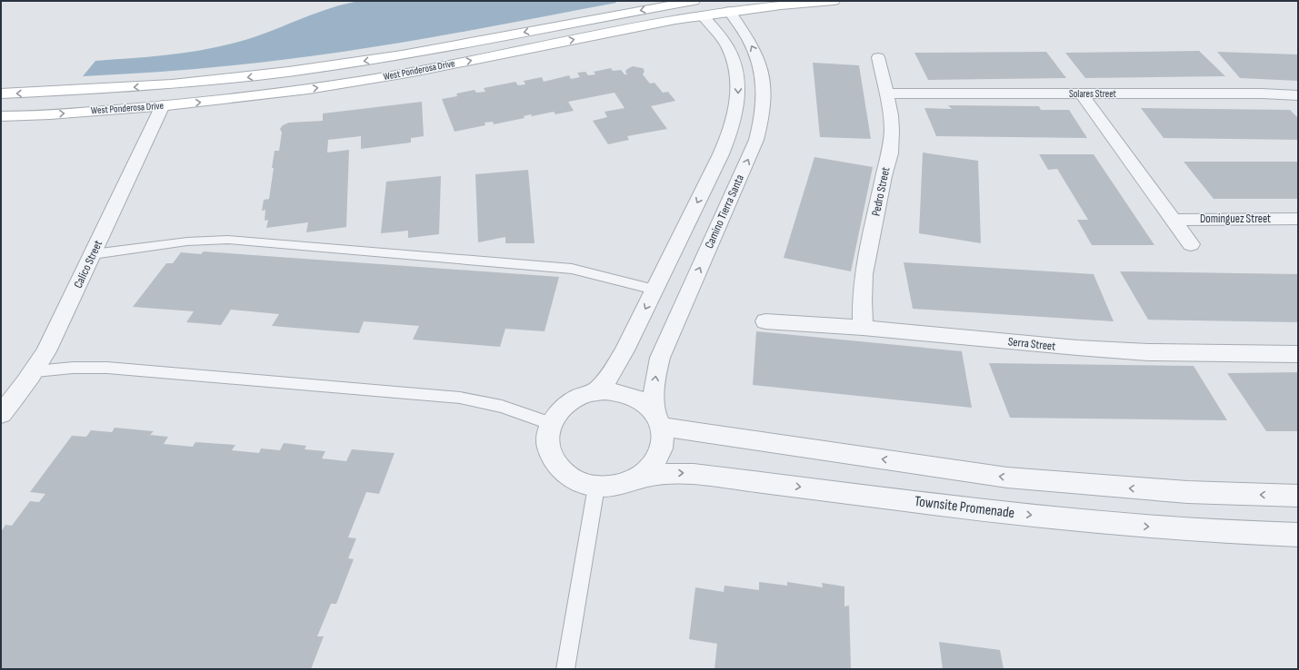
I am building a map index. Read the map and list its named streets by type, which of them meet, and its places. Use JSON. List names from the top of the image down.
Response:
{
  "streets": {
    "main road": ["West Ponderosa Drive"],
    "street": [
      "Solares Street",
      "Pedro Street",
      "Camino Tierra Santa",
      "Dominguez Street",
      "Calico Street",
      "Serra Street",
      "Townsite Promenade"
    ]
  },
  "crossings": [
    ["West Ponderosa Drive", "Camino Tierra Santa"],
    ["West Ponderosa Drive", "Calico Street"],
    ["Solares Street", "Pedro Street"],
    ["Pedro Street", "Serra Street"],
    ["Camino Tierra Santa", "Townsite Promenade"]
  ]
}
